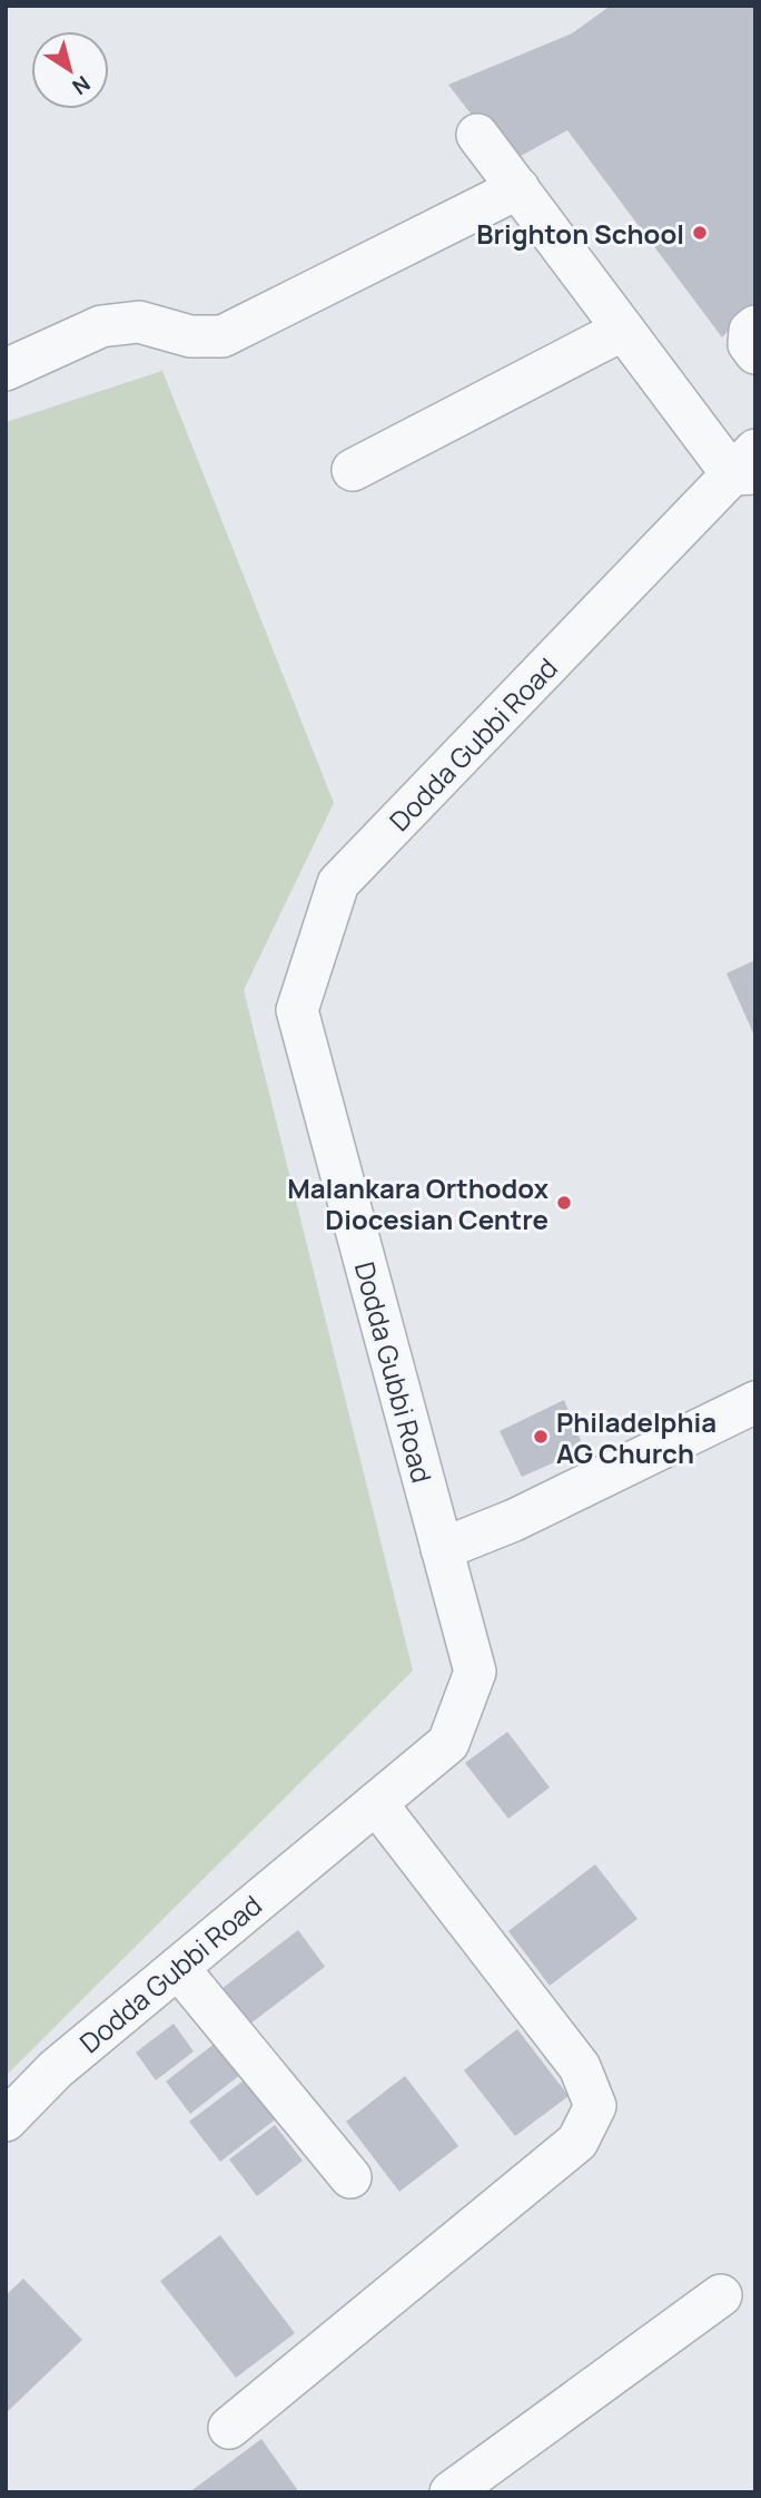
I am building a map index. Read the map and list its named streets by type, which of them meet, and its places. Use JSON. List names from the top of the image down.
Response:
{
  "streets": {
    "street": ["Dodda Gubbi Road"]
  },
  "places": ["Brighton School", "Malankara Orthodox Diocesian Centre", "Philadelphia AG Church"],
  "north": "bottom right"
}
